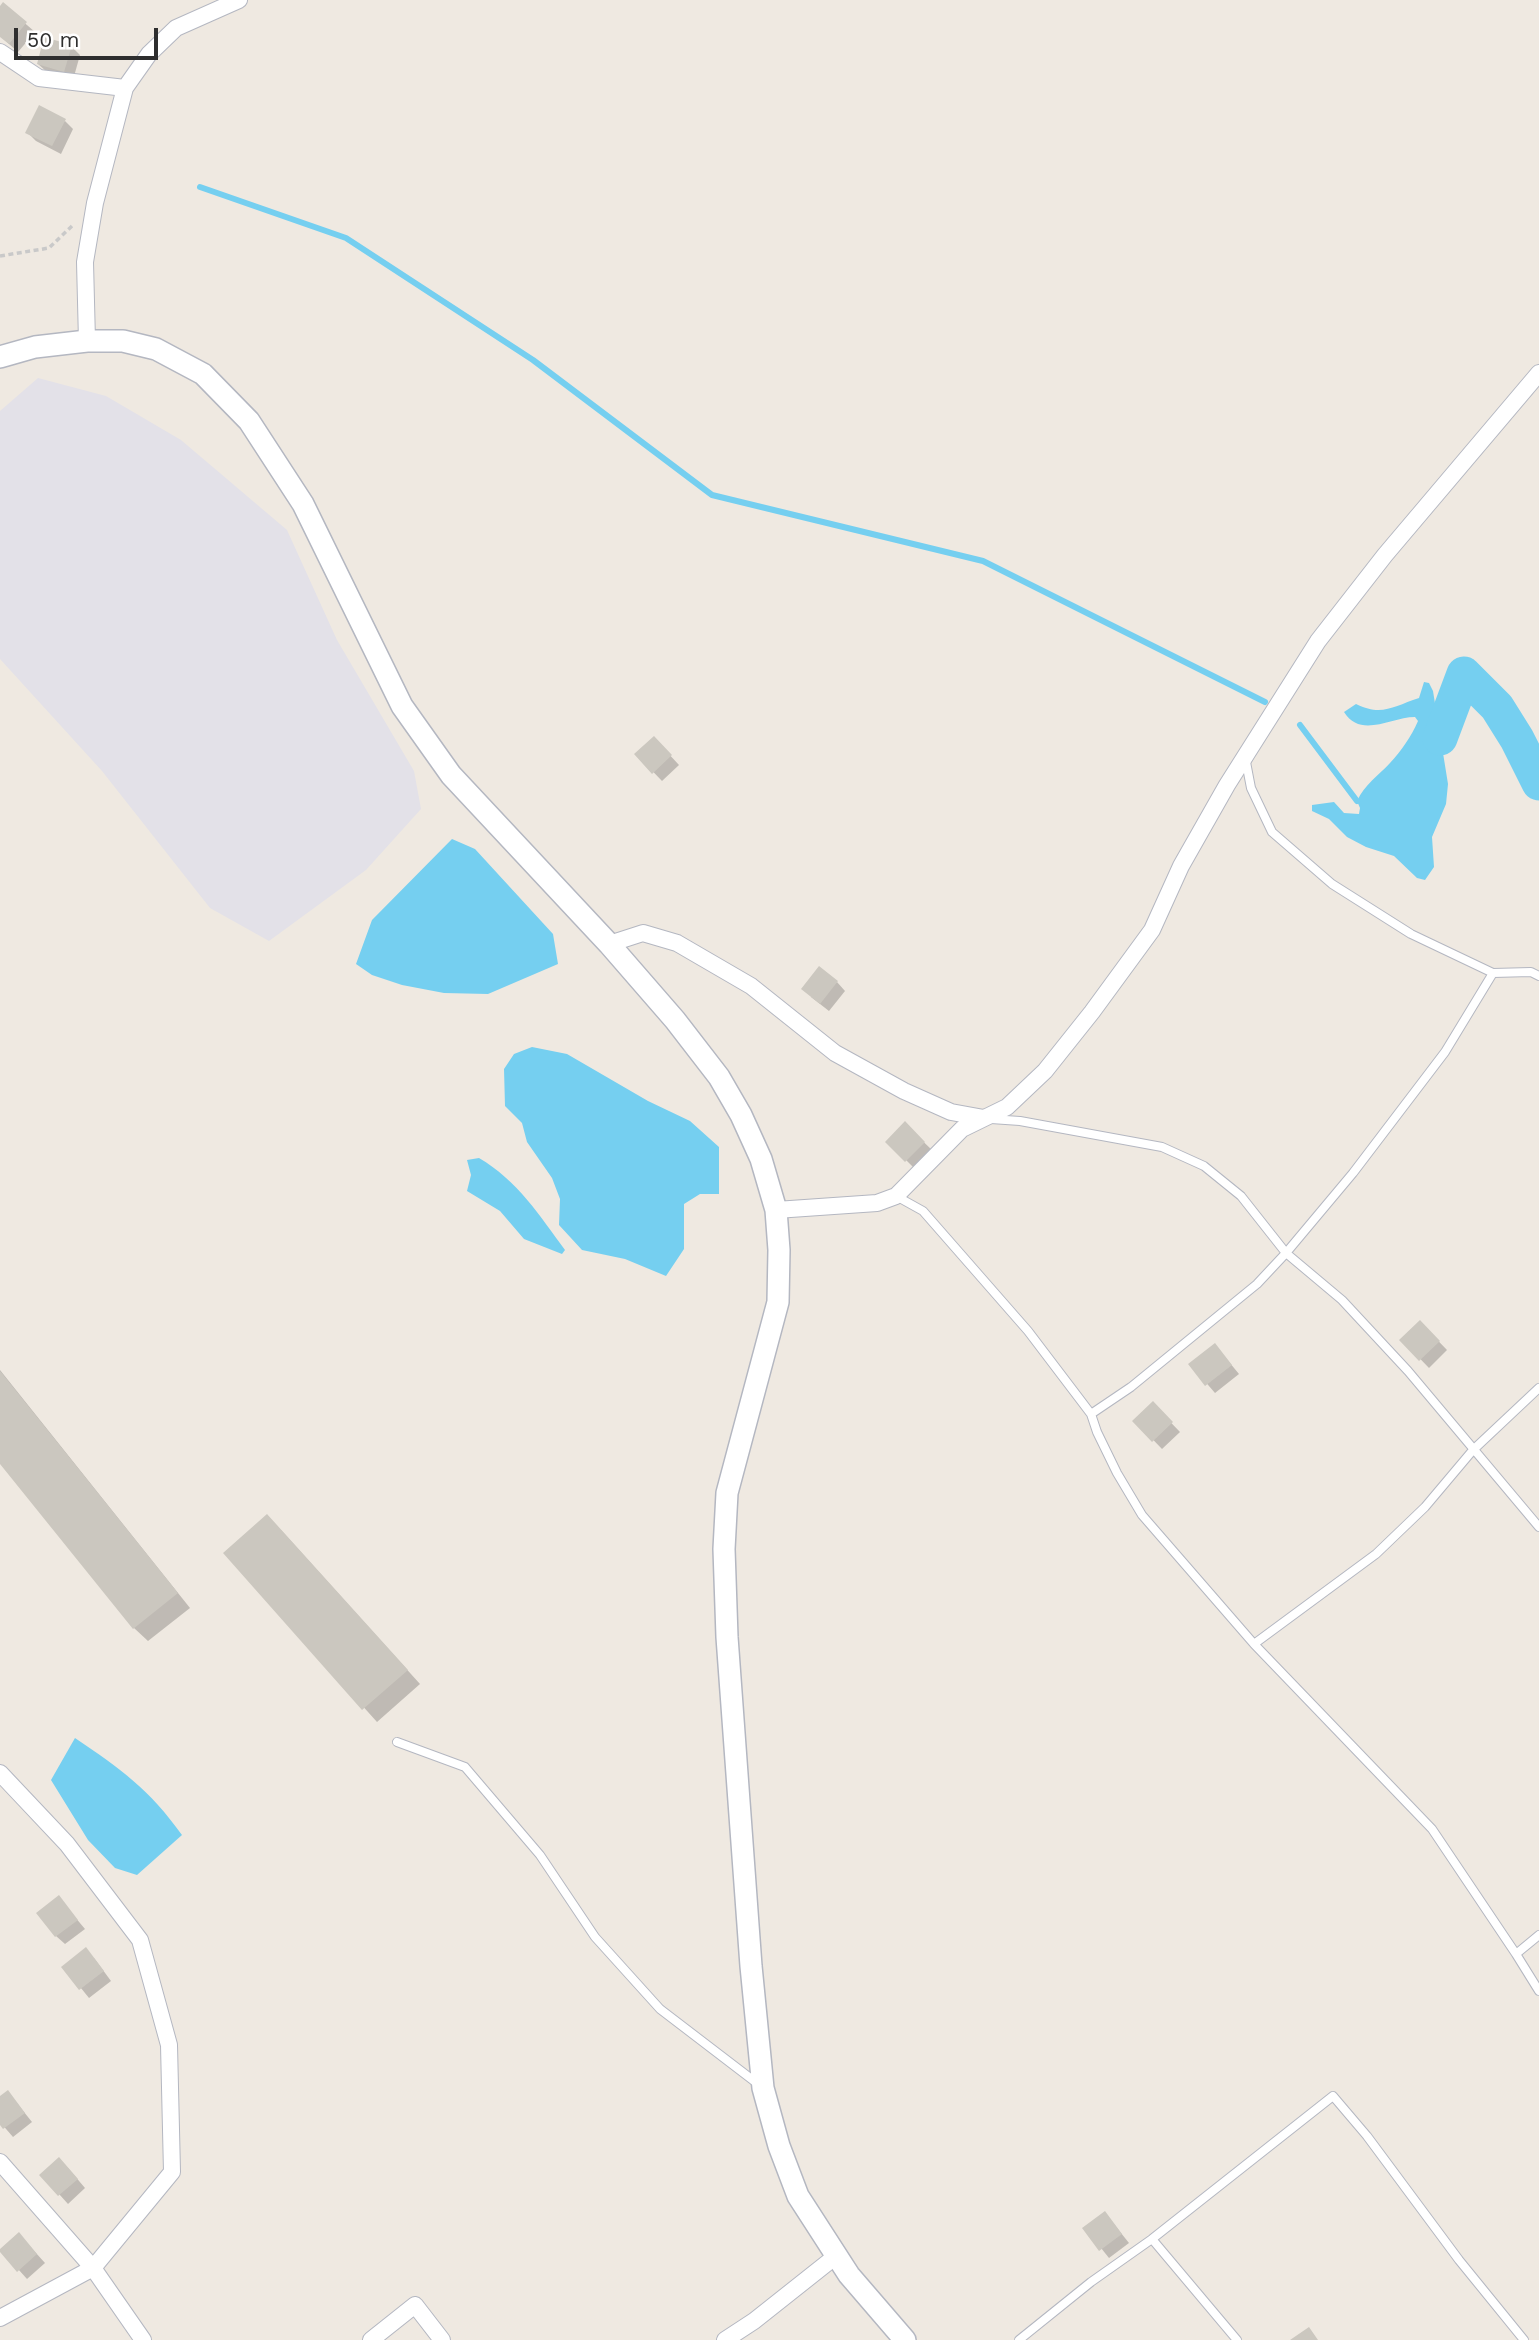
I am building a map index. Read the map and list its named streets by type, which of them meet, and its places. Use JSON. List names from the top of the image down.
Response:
{
  "scale_bar": "50 m"
}
